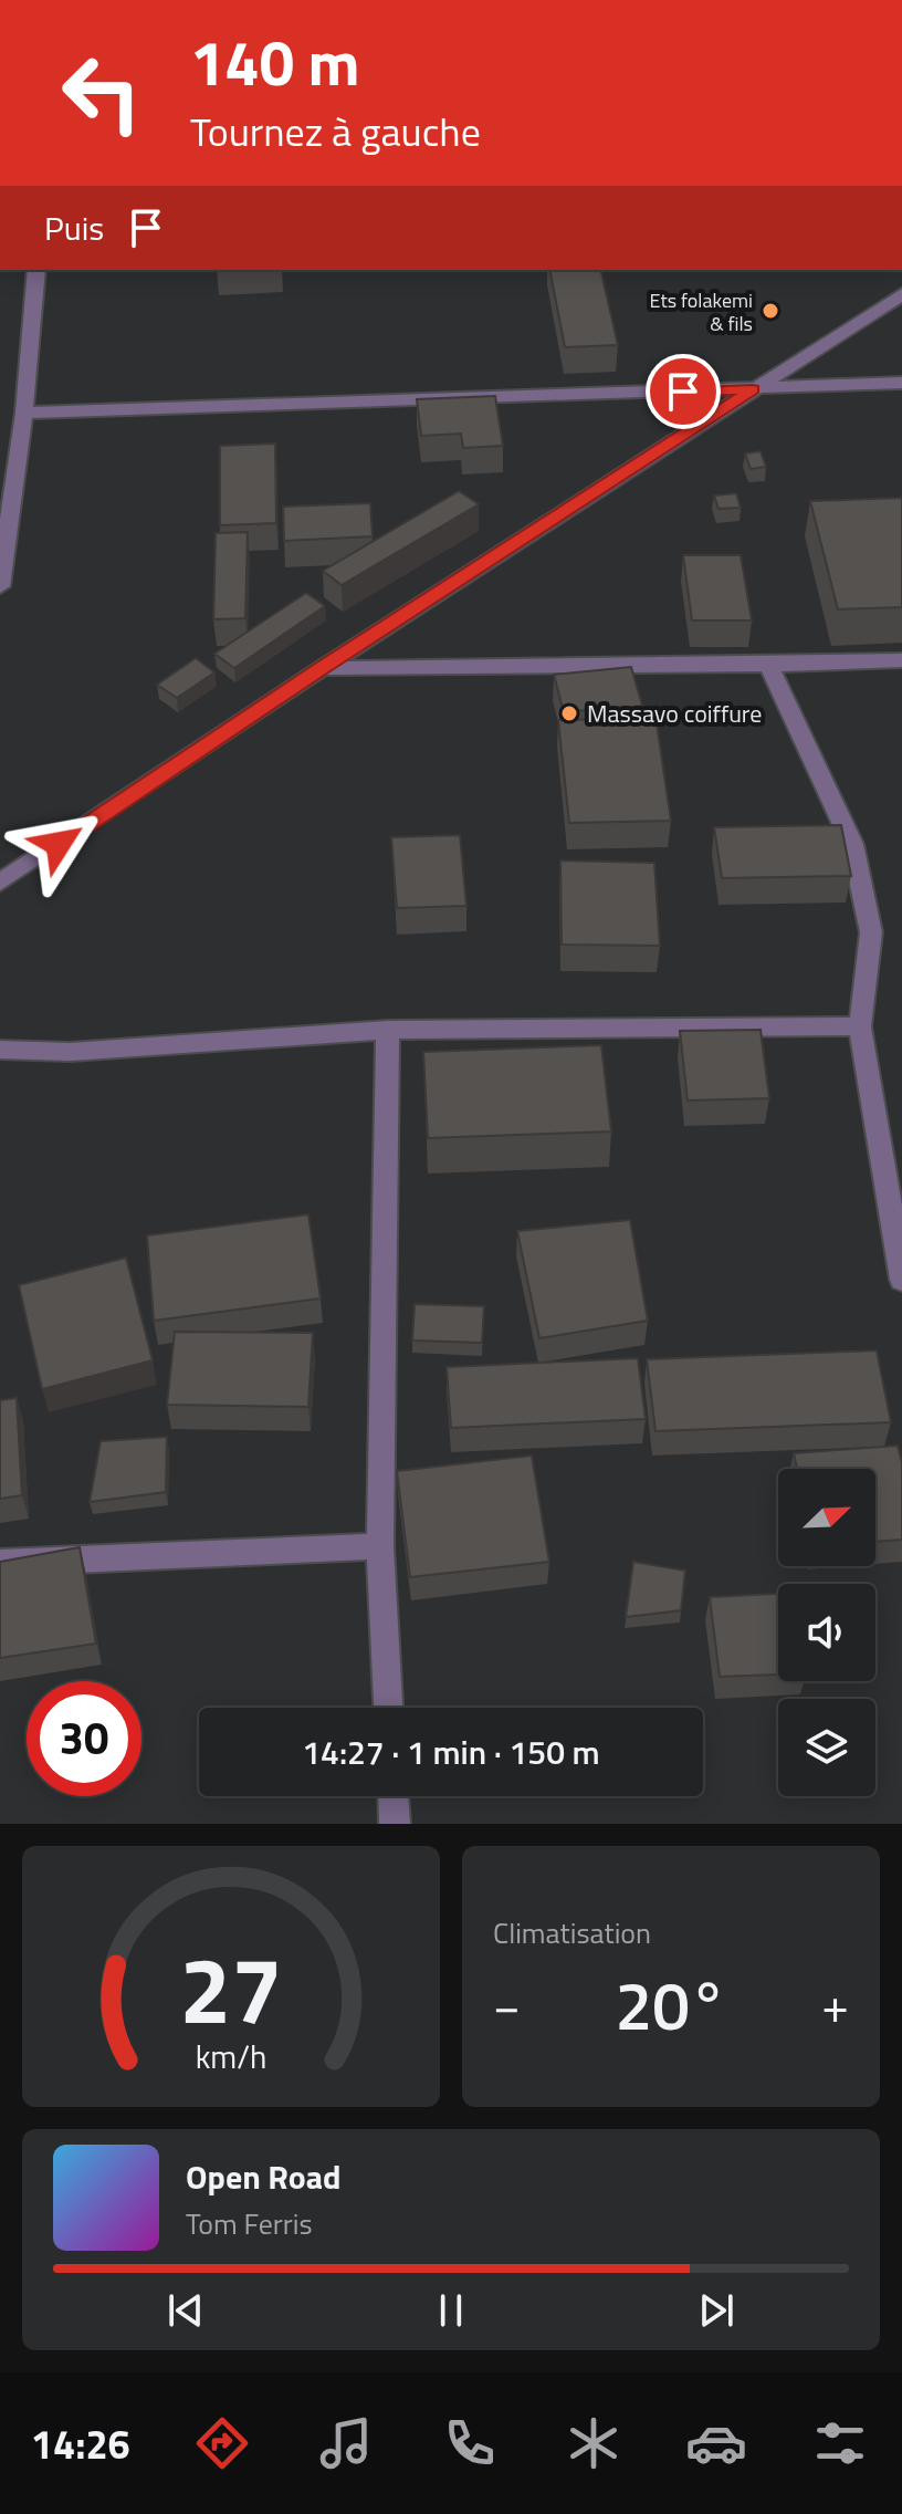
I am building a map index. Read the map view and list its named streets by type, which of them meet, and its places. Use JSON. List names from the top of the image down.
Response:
{
  "places": ["Ets folakemi & fils", "Massavo coiffure"],
  "north": "top right",
  "page": {
    "turn": ["140 m", "Tournez à gauche"],
    "then": "Puis",
    "limit": "30",
    "trip": "14:27 · 1 min · 150 m",
    "tile": "Climatisation",
    "heat": ["−", "20°", "+"],
    "song": ["Open Road", "Tom Ferris"],
    "tabs": "14:26",
    "gauge": ["27", "km/h"]
  }
}
